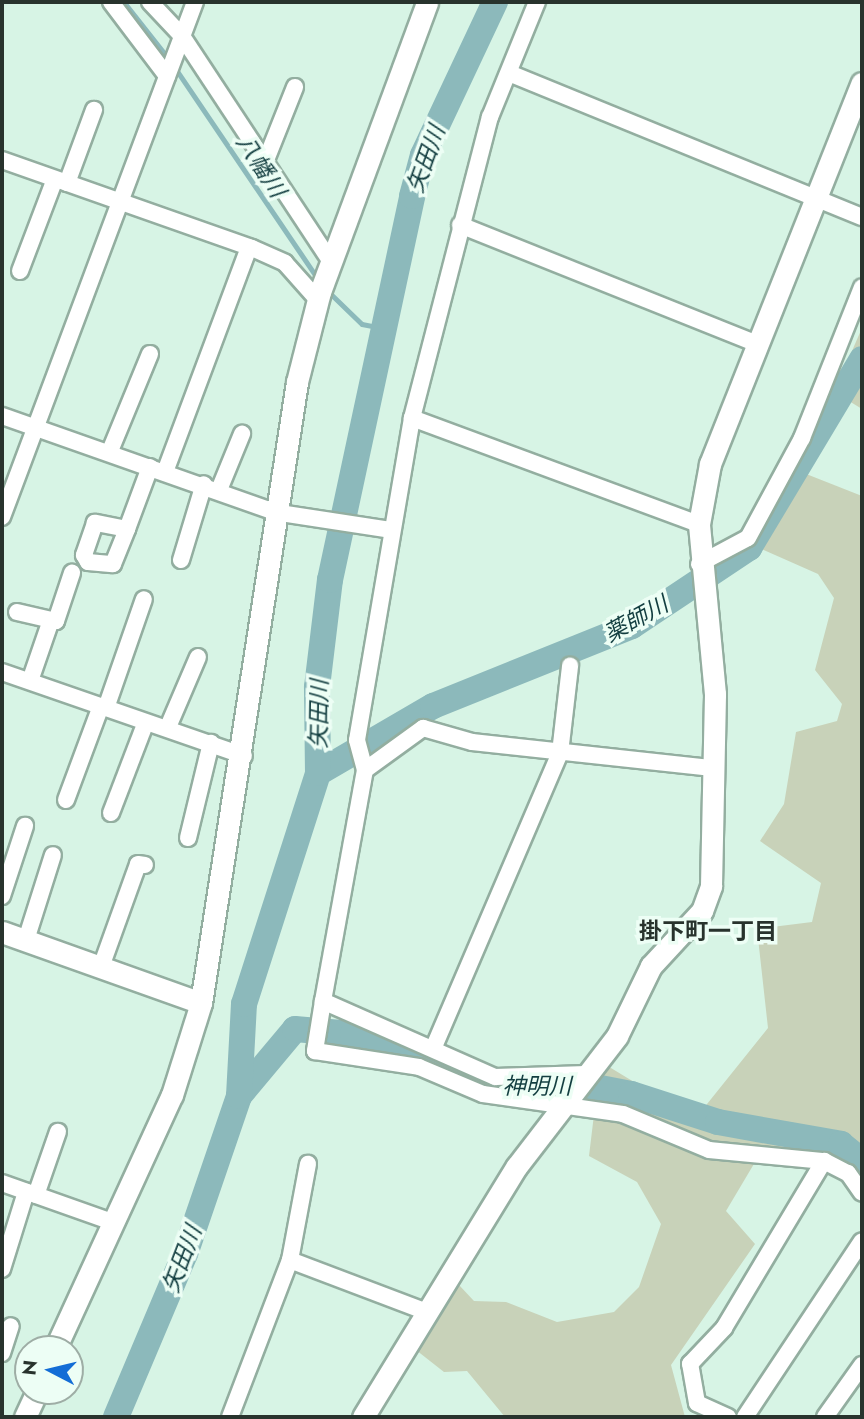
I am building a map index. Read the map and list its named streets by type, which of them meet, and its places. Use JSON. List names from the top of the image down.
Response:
{
  "districts": ["掛下町一丁目"],
  "water": [
    "矢田川",
    "八幡川",
    "薬師川",
    "神明川"
  ],
  "north": "left"
}
